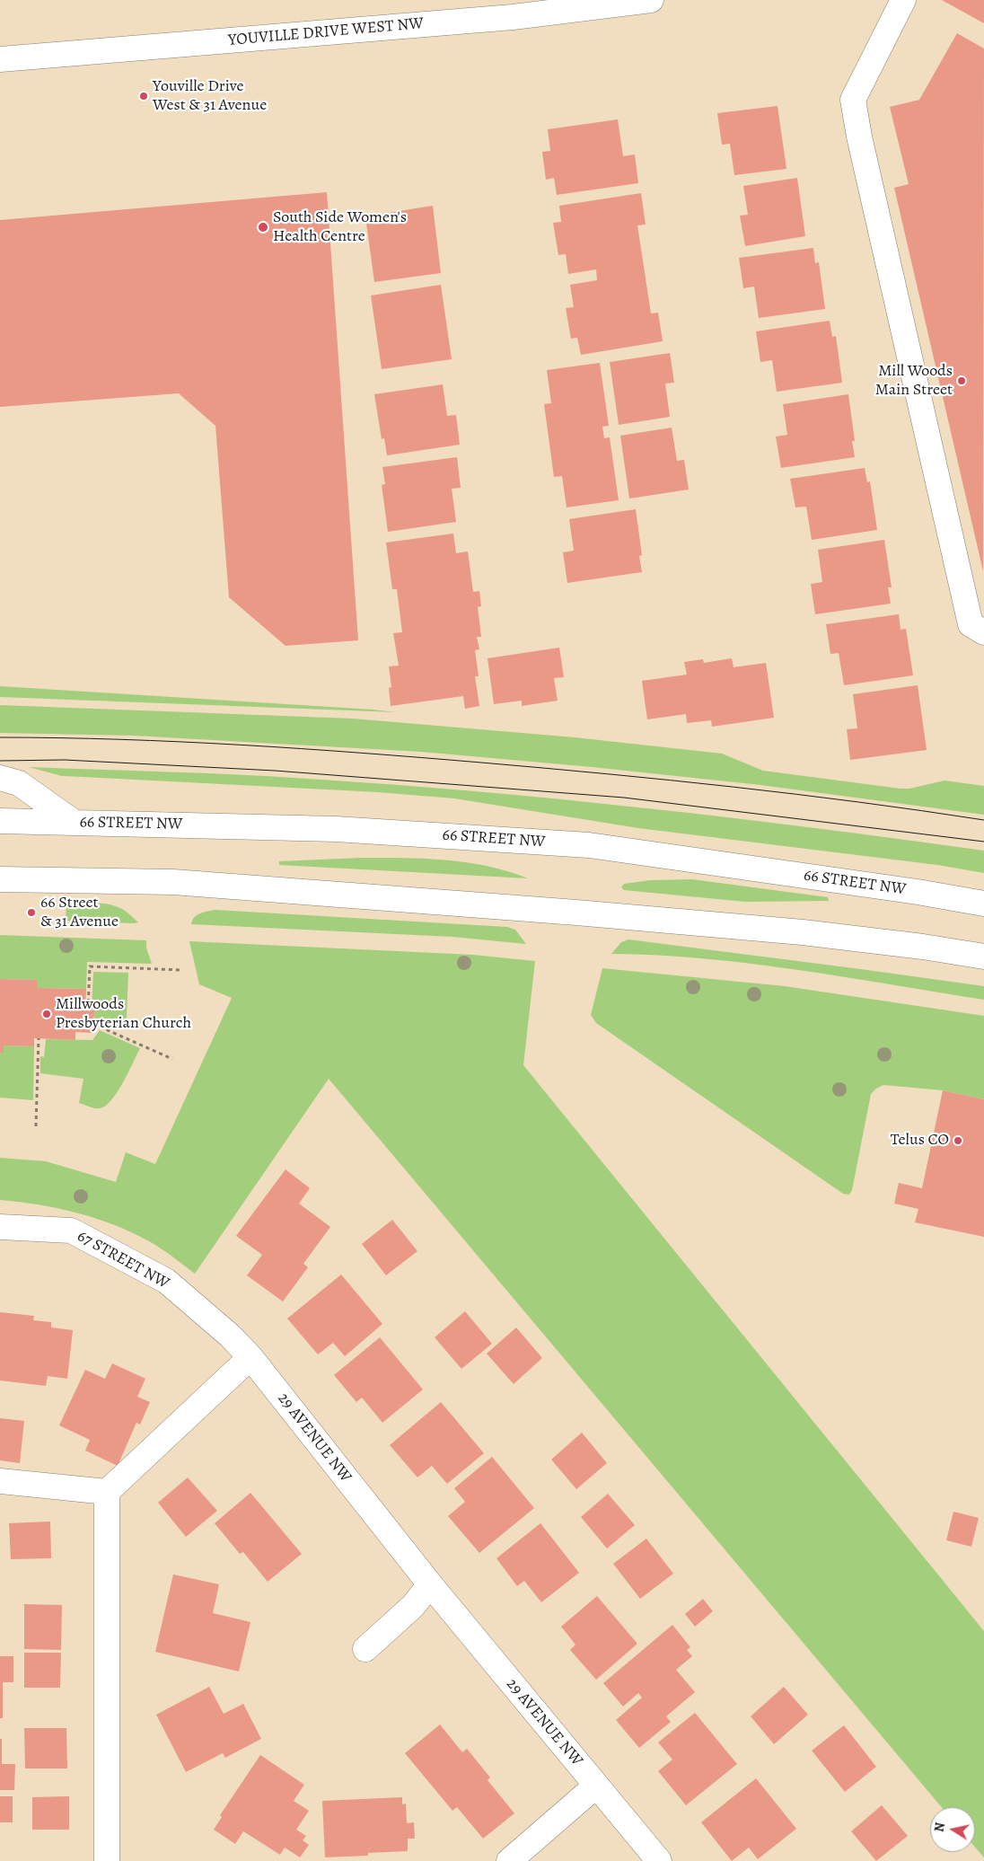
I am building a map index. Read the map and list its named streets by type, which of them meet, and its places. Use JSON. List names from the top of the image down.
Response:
{
  "streets": {
    "main road": [
      "YOUVILLE DRIVE WEST NW",
      "66 STREET NW",
      "67 STREET NW",
      "29 AVENUE NW"
    ]
  },
  "crossings": [
    ["67 STREET NW", "29 AVENUE NW"]
  ],
  "places": [
    "Youville Drive West & 31 Avenue",
    "South Side Women's Health Centre",
    "Mill Woods Main Street",
    "66 Street & 31 Avenue",
    "Millwoods Presbyterian Church",
    "Telus CO"
  ],
  "north": "left"
}
